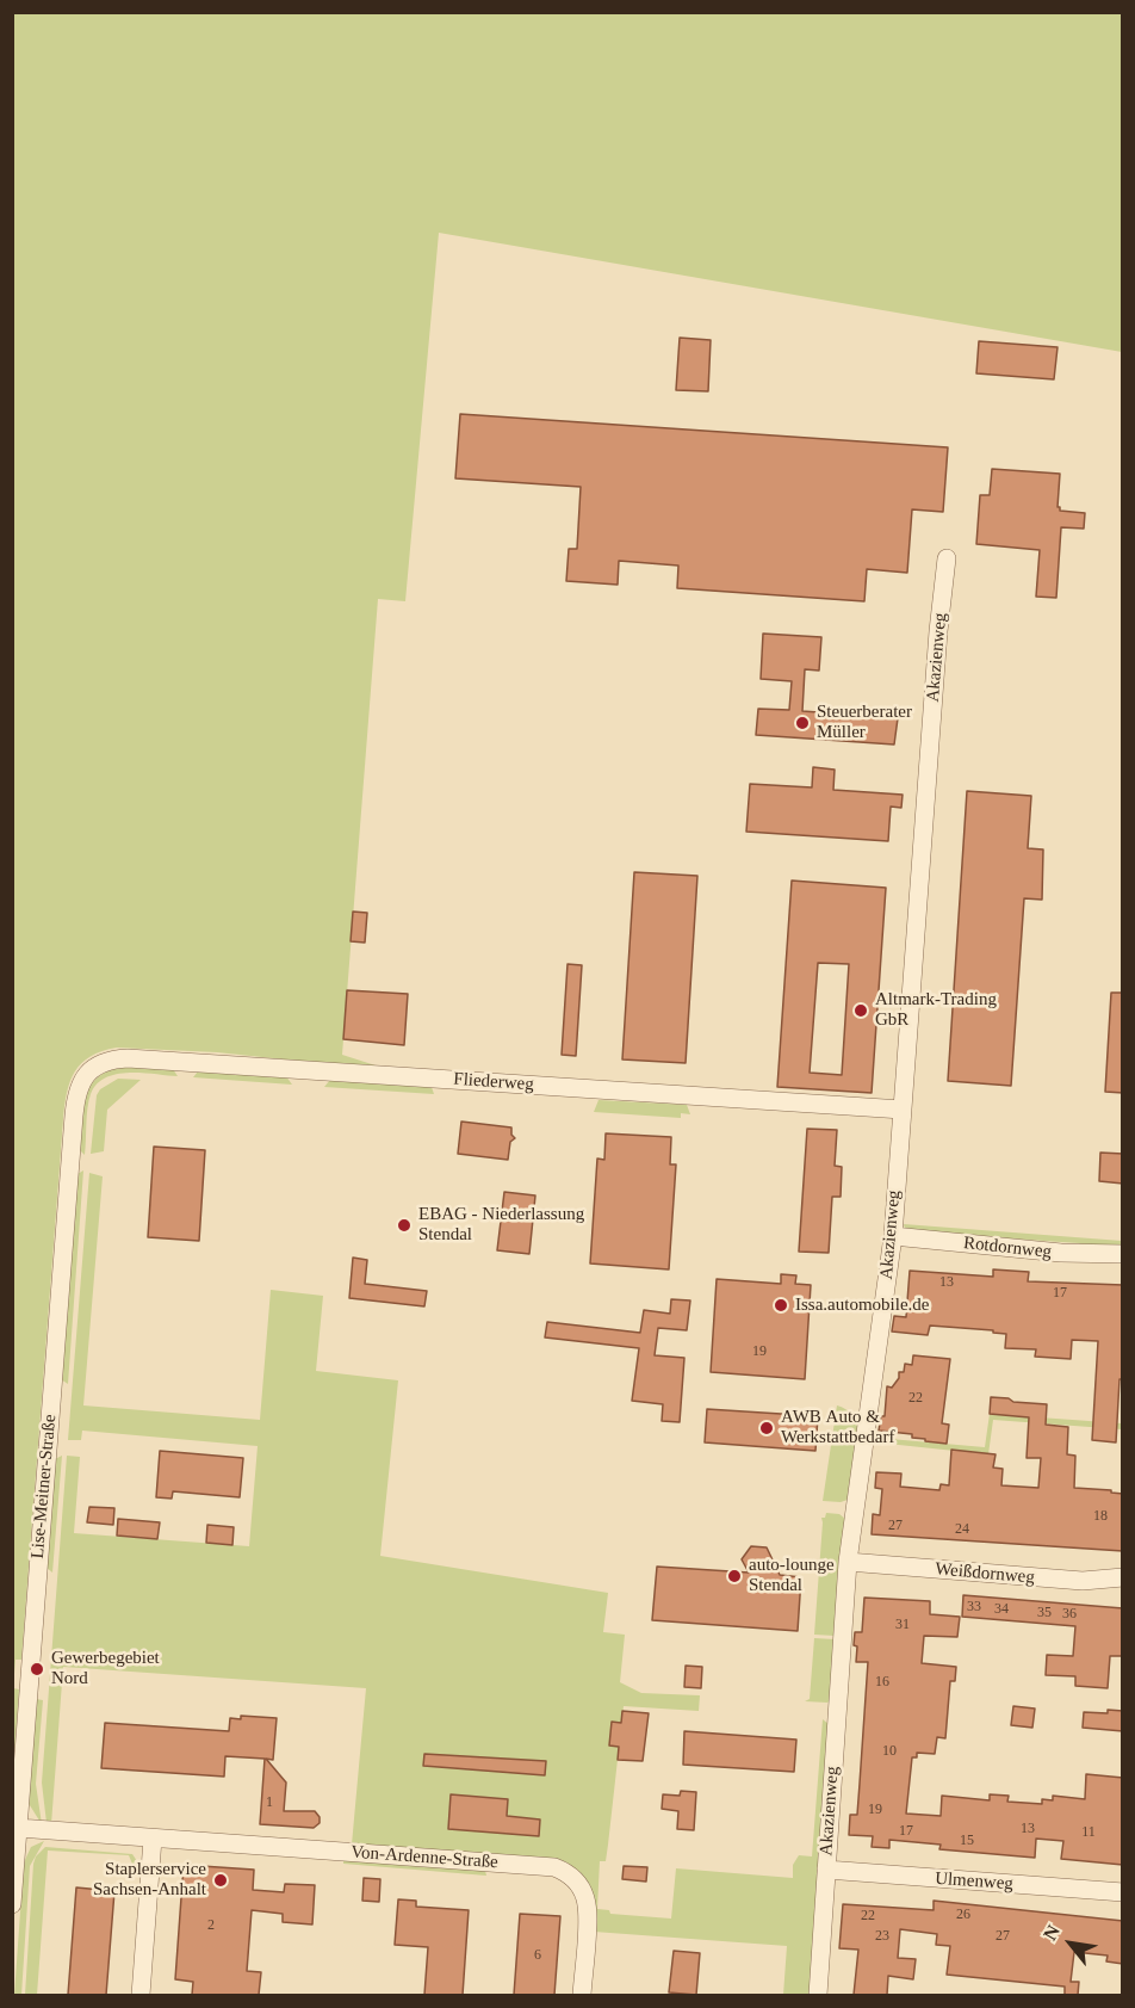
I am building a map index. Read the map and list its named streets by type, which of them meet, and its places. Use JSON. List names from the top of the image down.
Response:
{
  "streets": {
    "street": [
      "Akazienweg",
      "Fliederweg",
      "Rotdornweg",
      "Lise-Meitner-Straße",
      "Weißdornweg",
      "Von-Ardenne-Straße",
      "Ulmenweg"
    ]
  },
  "crossings": [
    ["Akazienweg", "Fliederweg"],
    ["Akazienweg", "Rotdornweg"],
    ["Akazienweg", "Weißdornweg"],
    ["Akazienweg", "Ulmenweg"],
    ["Fliederweg", "Lise-Meitner-Straße"],
    ["Lise-Meitner-Straße", "Von-Ardenne-Straße"]
  ],
  "places": [
    "Steuerberater Müller",
    "Altmark-Trading GbR",
    "EBAG - Niederlassung Stendal",
    "Issa.automobile.de",
    "AWB Auto & Werkstattbedarf",
    "auto-lounge Stendal",
    "Gewerbegebiet Nord",
    "Staplerservice Sachsen-Anhalt"
  ],
  "house_numbers": [
    "13",
    "17",
    "19",
    "22",
    "18",
    "27",
    "24",
    "33",
    "34",
    "35",
    "36",
    "31",
    "16",
    "10",
    "1",
    "19",
    "13",
    "17",
    "11",
    "15",
    "26",
    "22",
    "2",
    "23",
    "27",
    "6"
  ],
  "north": "top left"
}
